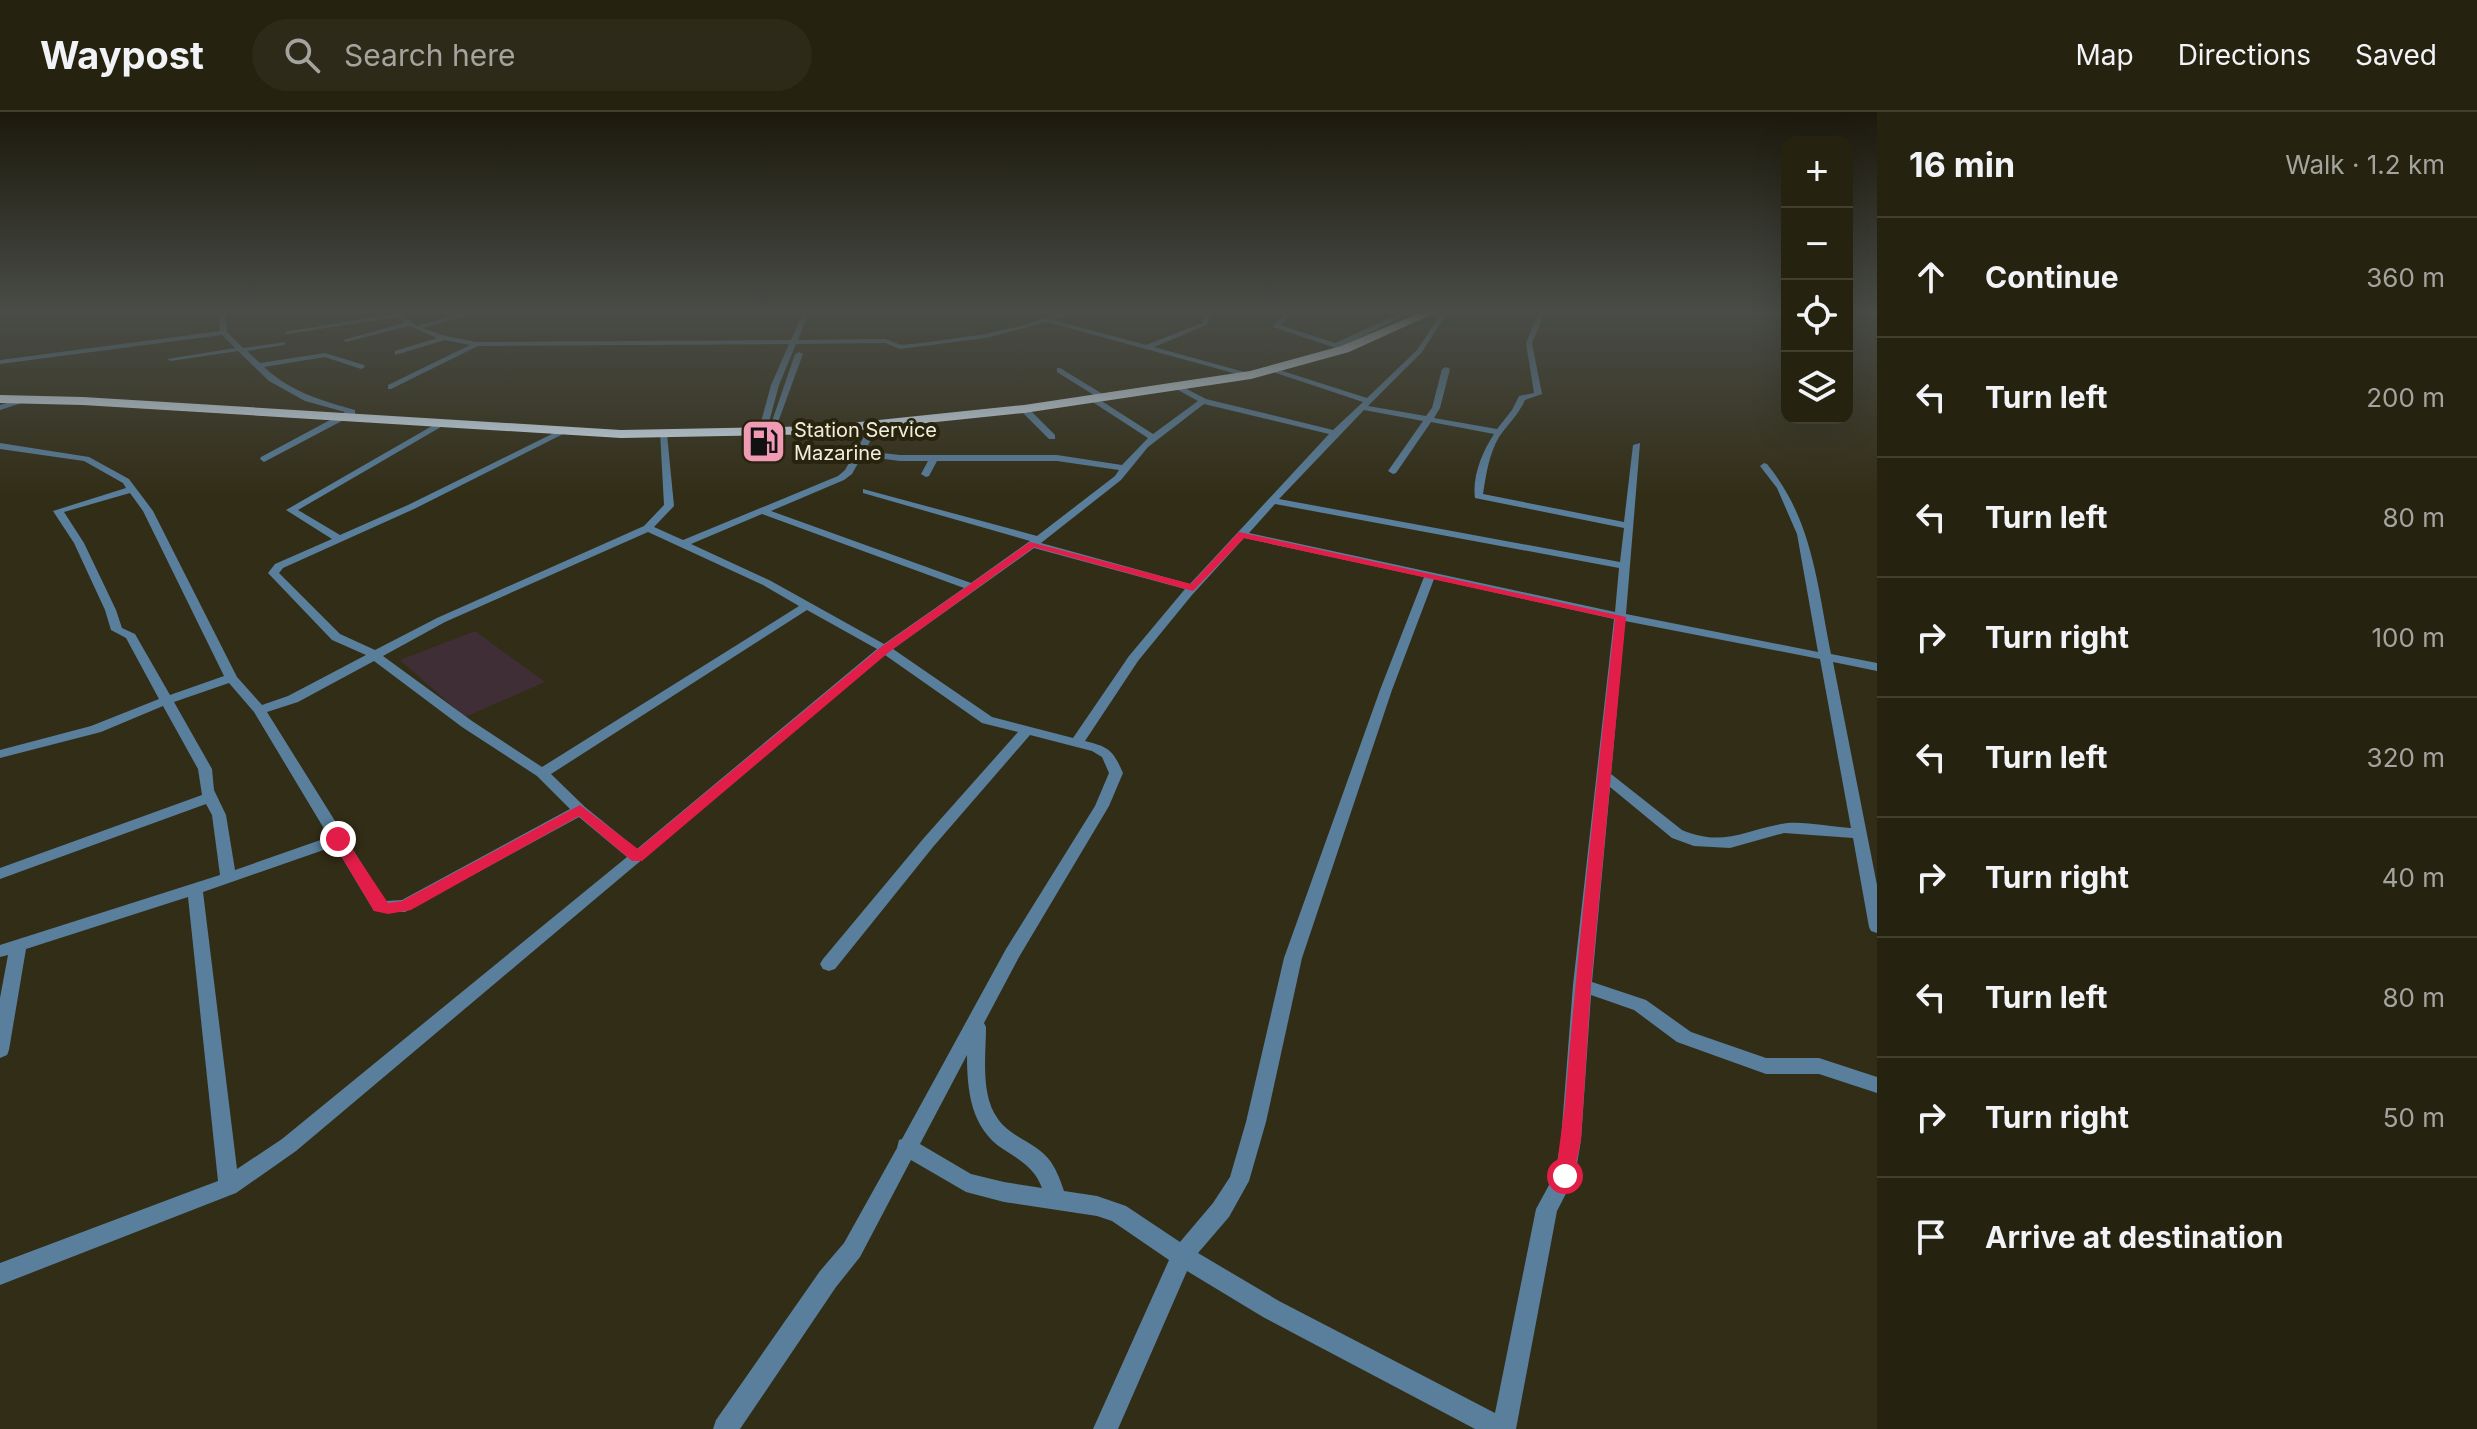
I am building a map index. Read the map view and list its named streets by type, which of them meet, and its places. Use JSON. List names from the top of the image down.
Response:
{
  "places": {
    "fuel station": ["Station Service Mazarine"]
  },
  "page": {
    "header": "Waypost",
    "search": "Search here",
    "nav": ["Map", "Directions", "Saved"],
    "heading": ["16 min", "Walk · 1.2 km"],
    "map_buttons": ["+", "−"],
    "list": [
      ["Continue", "360 m"],
      ["Turn left", "200 m"],
      ["Turn left", "80 m"],
      ["Turn right", "100 m"],
      ["Turn left", "320 m"],
      ["Turn right", "40 m"],
      ["Turn left", "80 m"],
      ["Turn right", "50 m"],
      "Arrive at destination"
    ]
  }
}
